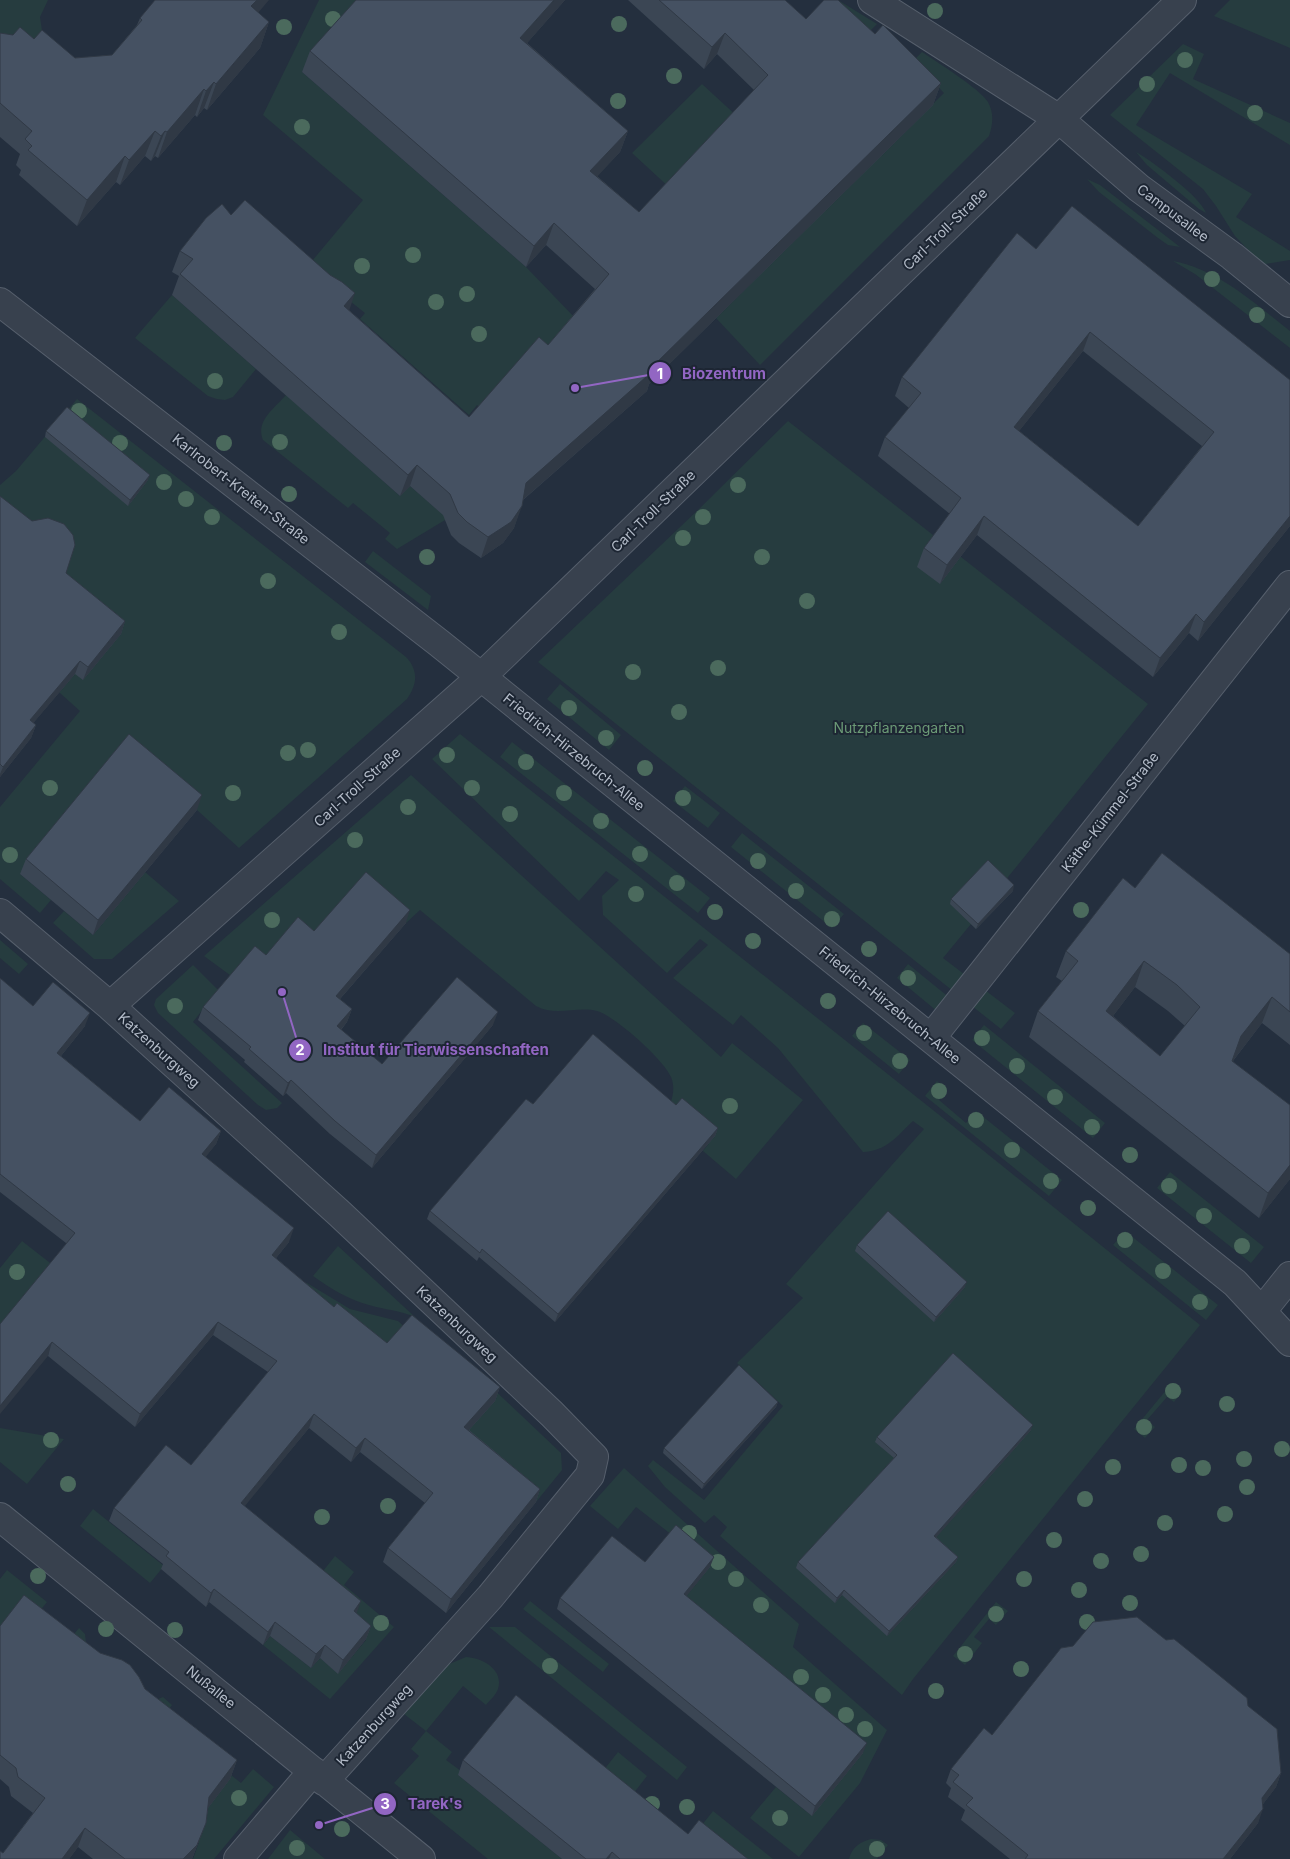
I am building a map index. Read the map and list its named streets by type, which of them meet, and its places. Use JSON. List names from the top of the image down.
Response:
{
  "streets": {
    "street": [
      "Campusallee",
      "Carl-Troll-Straße",
      "Karlrobert-Kreiten-Straße",
      "Friedrich-Hirzebruch-Allee",
      "Käthe-Kümmel-Straße",
      "Katzenburgweg",
      "Nußallee"
    ]
  },
  "crossings": [
    ["Campusallee", "Carl-Troll-Straße"],
    ["Carl-Troll-Straße", "Karlrobert-Kreiten-Straße"],
    ["Carl-Troll-Straße", "Friedrich-Hirzebruch-Allee"],
    ["Carl-Troll-Straße", "Katzenburgweg"],
    ["Karlrobert-Kreiten-Straße", "Friedrich-Hirzebruch-Allee"],
    ["Friedrich-Hirzebruch-Allee", "Käthe-Kümmel-Straße"],
    ["Katzenburgweg", "Nußallee"]
  ],
  "parks": ["Nutzpflanzengarten"],
  "places": ["Biozentrum", "Institut für Tierwissenschaften", "Tarek's"]
}
